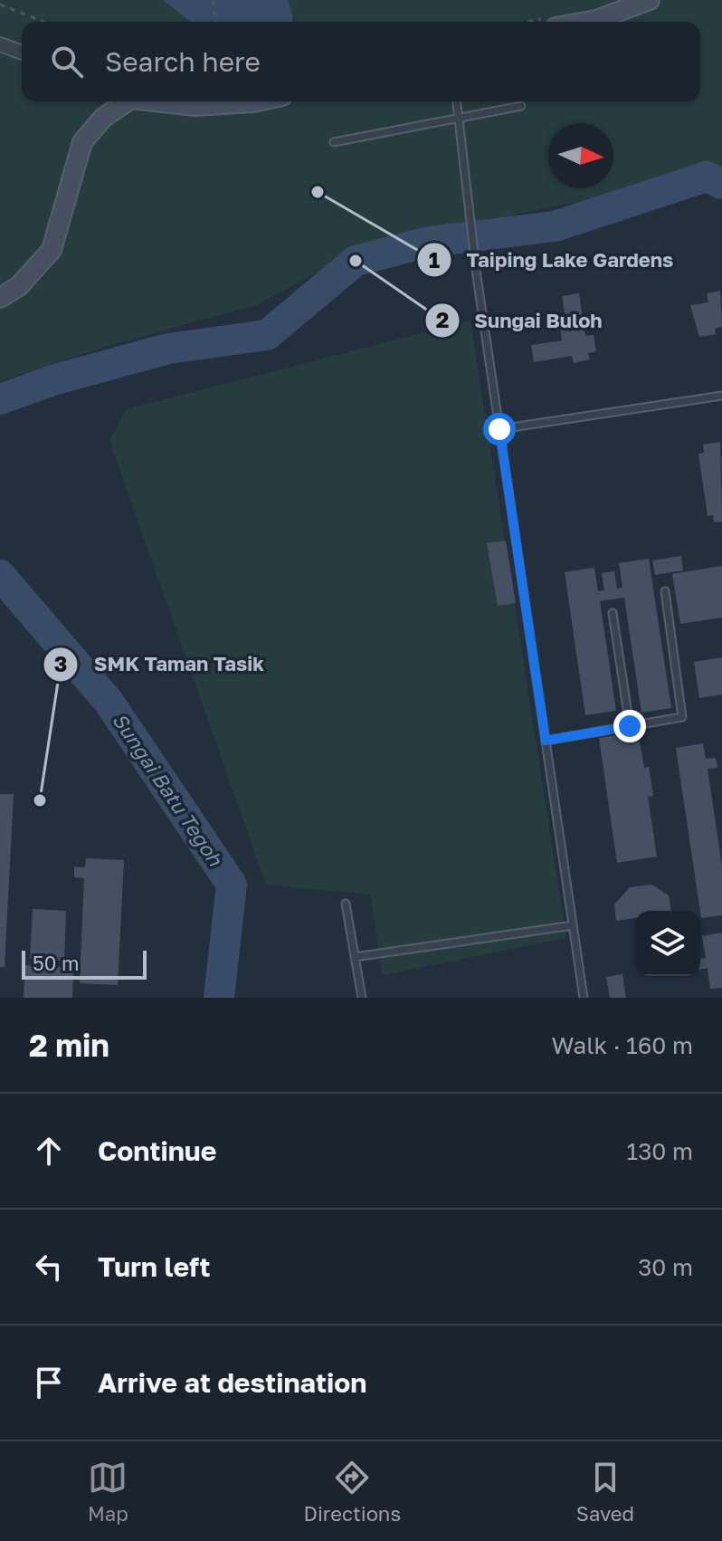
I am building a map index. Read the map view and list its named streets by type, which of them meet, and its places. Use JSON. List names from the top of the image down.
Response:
{
  "water": ["Sungai Batu Tegoh"],
  "places": ["Taiping Lake Gardens", "Sungai Buloh", "SMK Taman Tasik"],
  "scale_bar": "50 m",
  "north": "right",
  "page": {
    "search": "Search here",
    "scale": "50 m",
    "heading": ["2 min", "Walk · 160 m"],
    "list": [
      ["Continue", "130 m"],
      ["Turn left", "30 m"],
      "Arrive at destination"
    ],
    "nav": ["Map", "Directions", "Saved"]
  }
}
